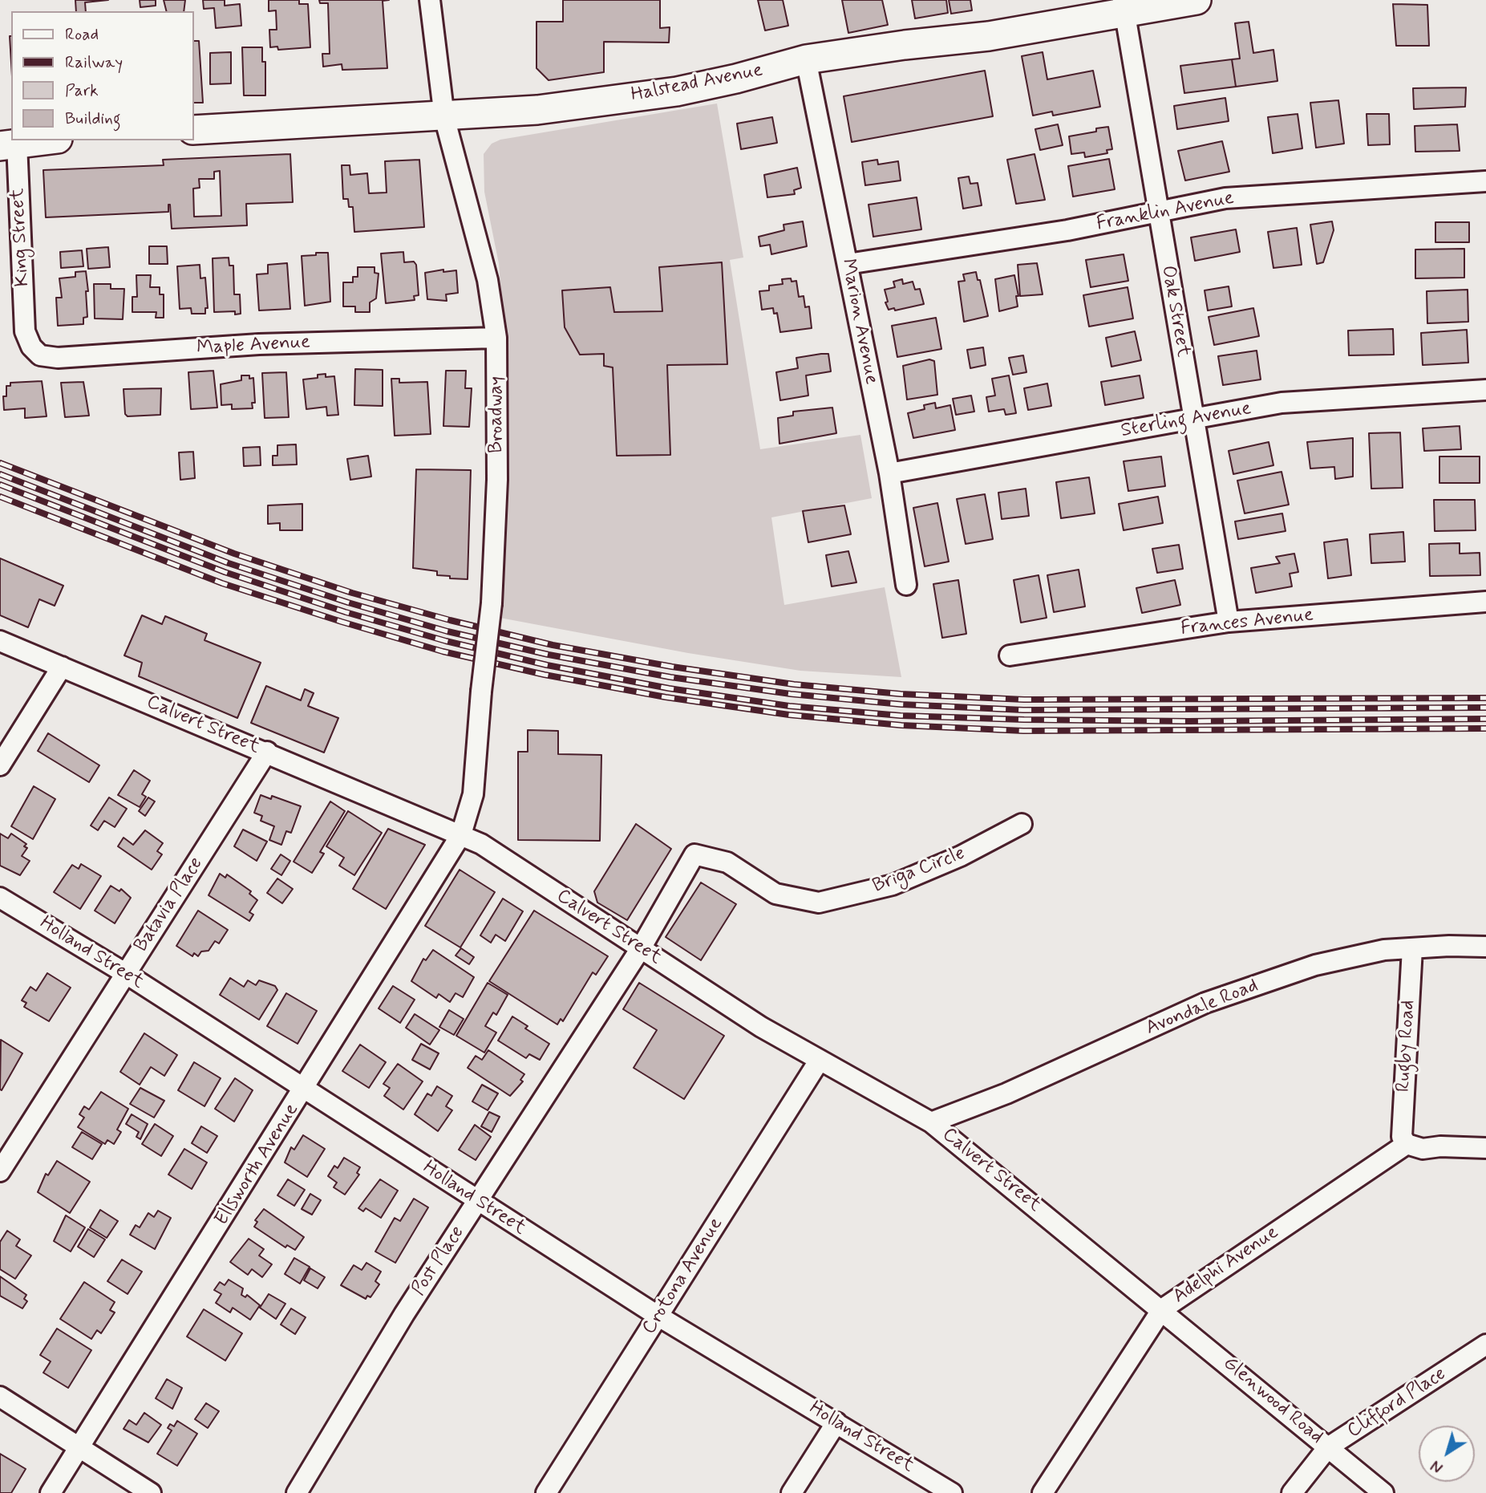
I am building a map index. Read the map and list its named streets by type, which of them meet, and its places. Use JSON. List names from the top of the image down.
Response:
{
  "streets": {
    "street": [
      "Halstead Avenue",
      "Franklin Avenue",
      "King Street",
      "Oak Street",
      "Marion Avenue",
      "Maple Avenue",
      "Broadway",
      "Sterling Avenue",
      "Frances Avenue",
      "Calvert Street",
      "Briga Circle",
      "Batavia Place",
      "Holland Street",
      "Avondale Road",
      "Rugby Road",
      "Ellsworth Avenue",
      "Post Place",
      "Adelphi Avenue",
      "Crotona Avenue",
      "Glenwood Road",
      "Clifford Place"
    ]
  },
  "crossings": [
    ["Halstead Avenue", "Oak Street"],
    ["Halstead Avenue", "Marion Avenue"],
    ["Halstead Avenue", "Broadway"],
    ["Franklin Avenue", "Oak Street"],
    ["Franklin Avenue", "Marion Avenue"],
    ["King Street", "Maple Avenue"],
    ["Oak Street", "Sterling Avenue"],
    ["Oak Street", "Frances Avenue"],
    ["Marion Avenue", "Sterling Avenue"],
    ["Maple Avenue", "Broadway"],
    ["Broadway", "Calvert Street"],
    ["Broadway", "Ellsworth Avenue"],
    ["Calvert Street", "Briga Circle"],
    ["Calvert Street", "Batavia Place"],
    ["Calvert Street", "Avondale Road"],
    ["Calvert Street", "Ellsworth Avenue"],
    ["Calvert Street", "Post Place"],
    ["Calvert Street", "Adelphi Avenue"],
    ["Calvert Street", "Crotona Avenue"],
    ["Calvert Street", "Glenwood Road"],
    ["Briga Circle", "Post Place"],
    ["Batavia Place", "Holland Street"],
    ["Holland Street", "Ellsworth Avenue"],
    ["Holland Street", "Post Place"],
    ["Holland Street", "Crotona Avenue"],
    ["Avondale Road", "Rugby Road"],
    ["Rugby Road", "Adelphi Avenue"],
    ["Adelphi Avenue", "Glenwood Road"],
    ["Glenwood Road", "Clifford Place"]
  ],
  "legend": [
    "Road",
    "Railway",
    "Park",
    "Building"
  ],
  "north": "bottom left"
}
